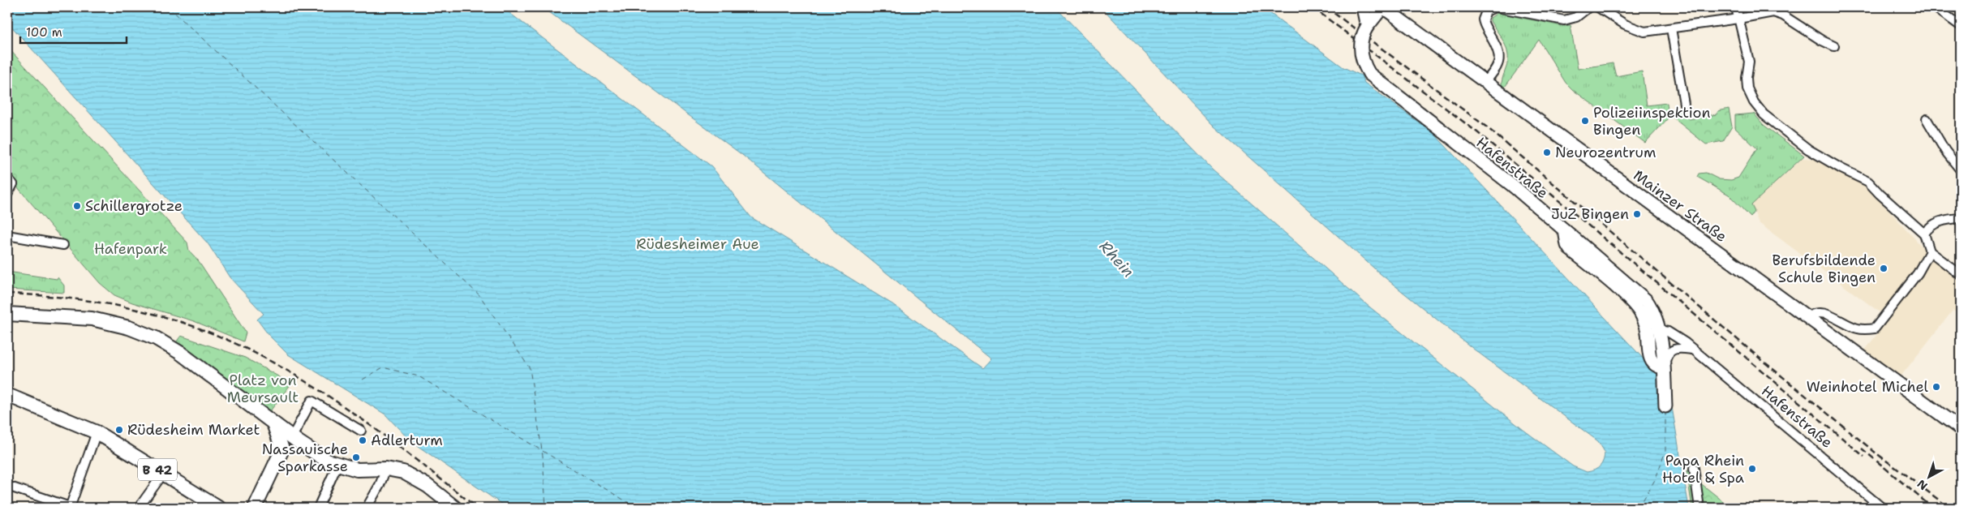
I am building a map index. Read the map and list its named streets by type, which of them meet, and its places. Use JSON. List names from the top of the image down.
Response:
{
  "streets": {
    "main road": ["B 42"],
    "street": ["Hafenstraße", "Mainzer Straße"]
  },
  "crossings": [
    ["Hafenstraße", "Mainzer Straße"]
  ],
  "water": ["Rhein"],
  "parks": ["Rüdesheimer Aue", "Hafenpark", "Platz von Meursault"],
  "places": [
    "Polizeiinspektion Bingen",
    "Neurozentrum",
    "Schillergrotze",
    "JuZ Bingen",
    "Berufsbildende Schule Bingen",
    "Weinhotel Michel",
    "Rüdesheim Market",
    "Adlerturm",
    "Nassauische Sparkasse",
    "Papa Rhein Hotel & Spa"
  ],
  "scale_bar": "100 m",
  "north": "bottom left"
}
